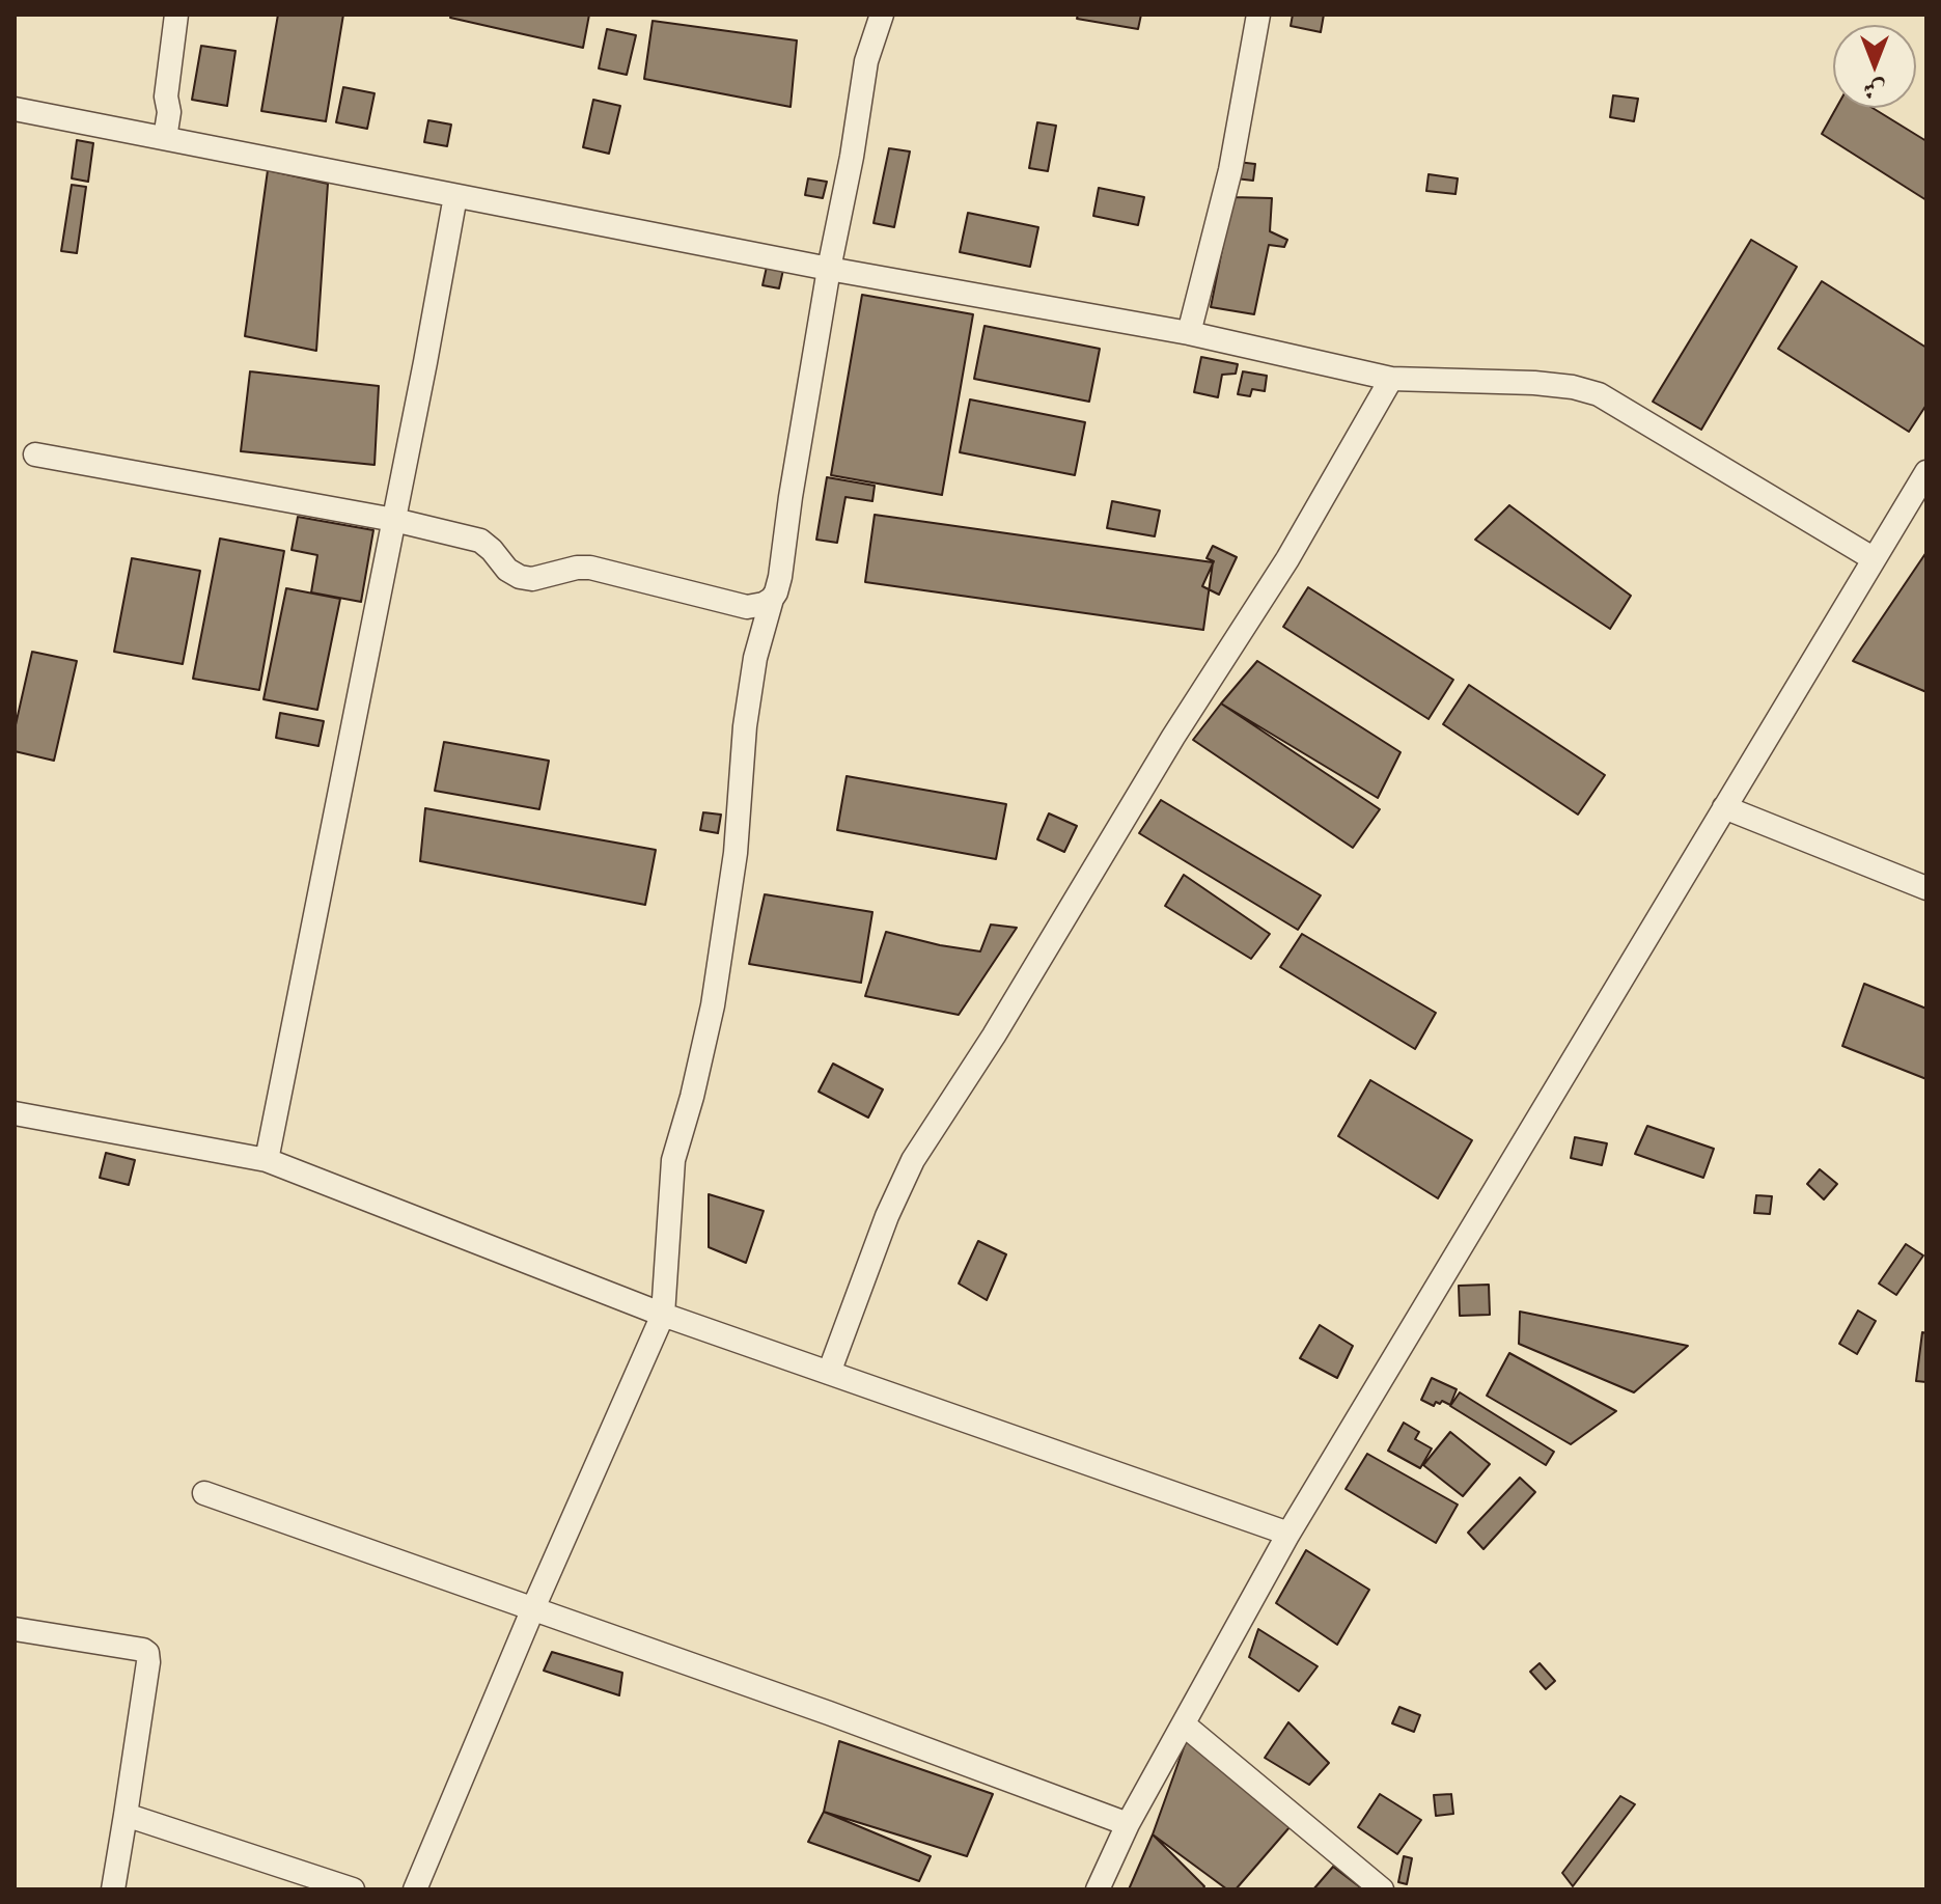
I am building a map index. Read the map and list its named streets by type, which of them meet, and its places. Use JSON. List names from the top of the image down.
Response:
{
  "north": "bottom"
}
